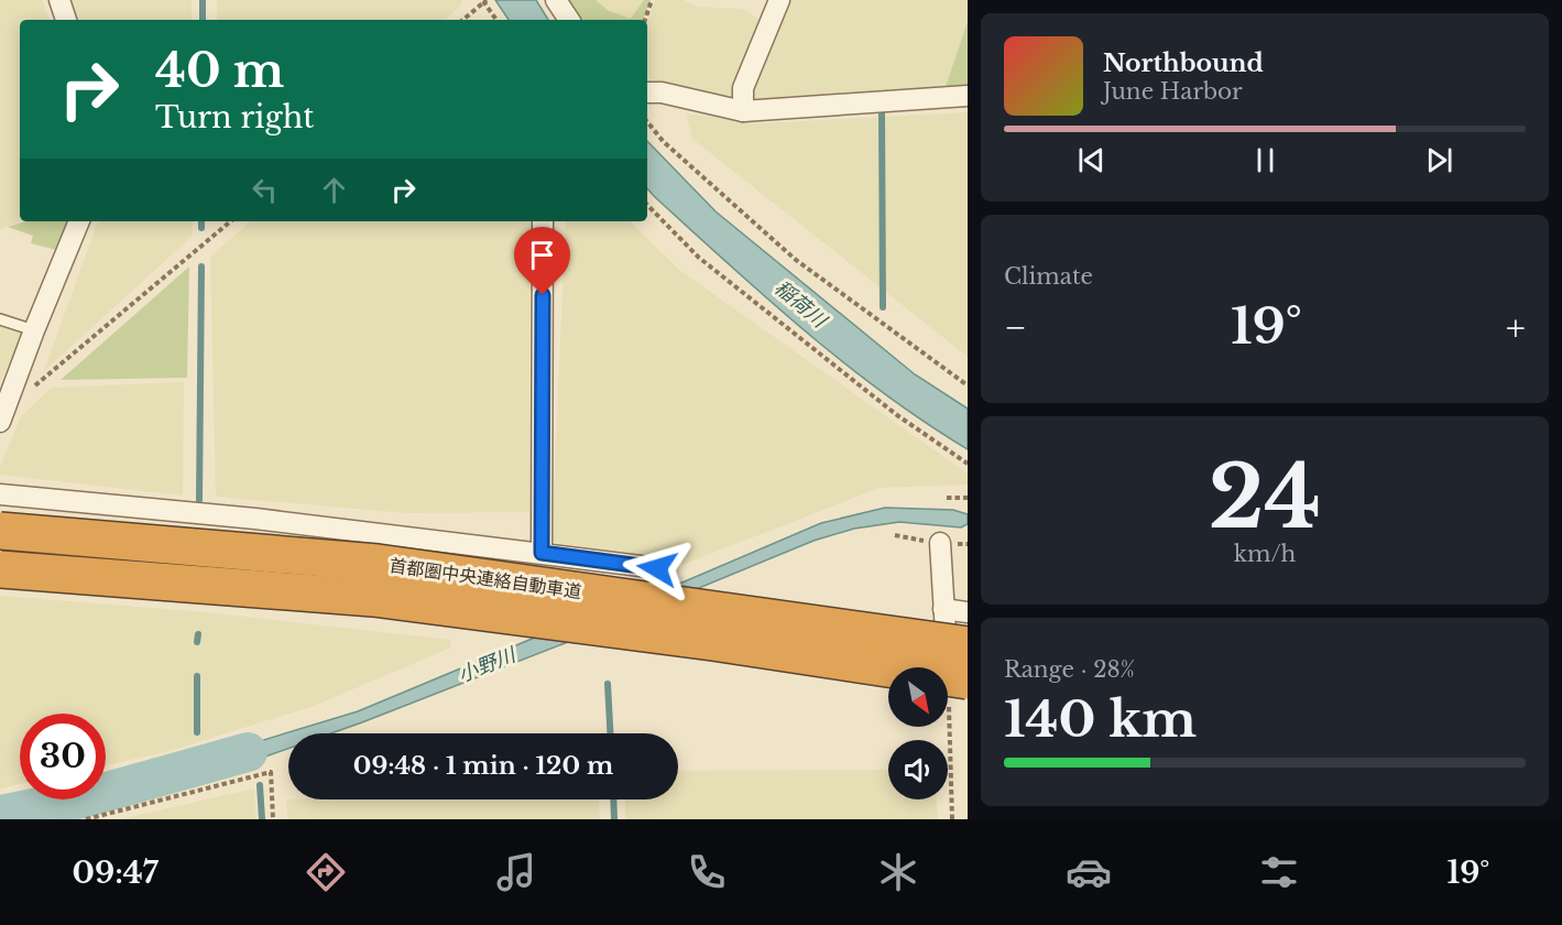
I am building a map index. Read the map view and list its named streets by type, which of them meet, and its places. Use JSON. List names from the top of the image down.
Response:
{
  "streets": {
    "highway": ["首都圏中央連絡自動車道"]
  },
  "water": ["稲荷川", "小野川"],
  "north": "bottom right",
  "page": {
    "turn": ["40 m", "Turn right"],
    "song": ["Northbound", "June Harbor"],
    "tile": [
      "Climate",
      ["24", "km/h"],
      ["Range · 28%", "140 km"]
    ],
    "heat": ["−", "19°", "+"],
    "limit": "30",
    "trip": "09:48 · 1 min · 120 m",
    "tabs": ["09:47", "19°"]
  }
}
